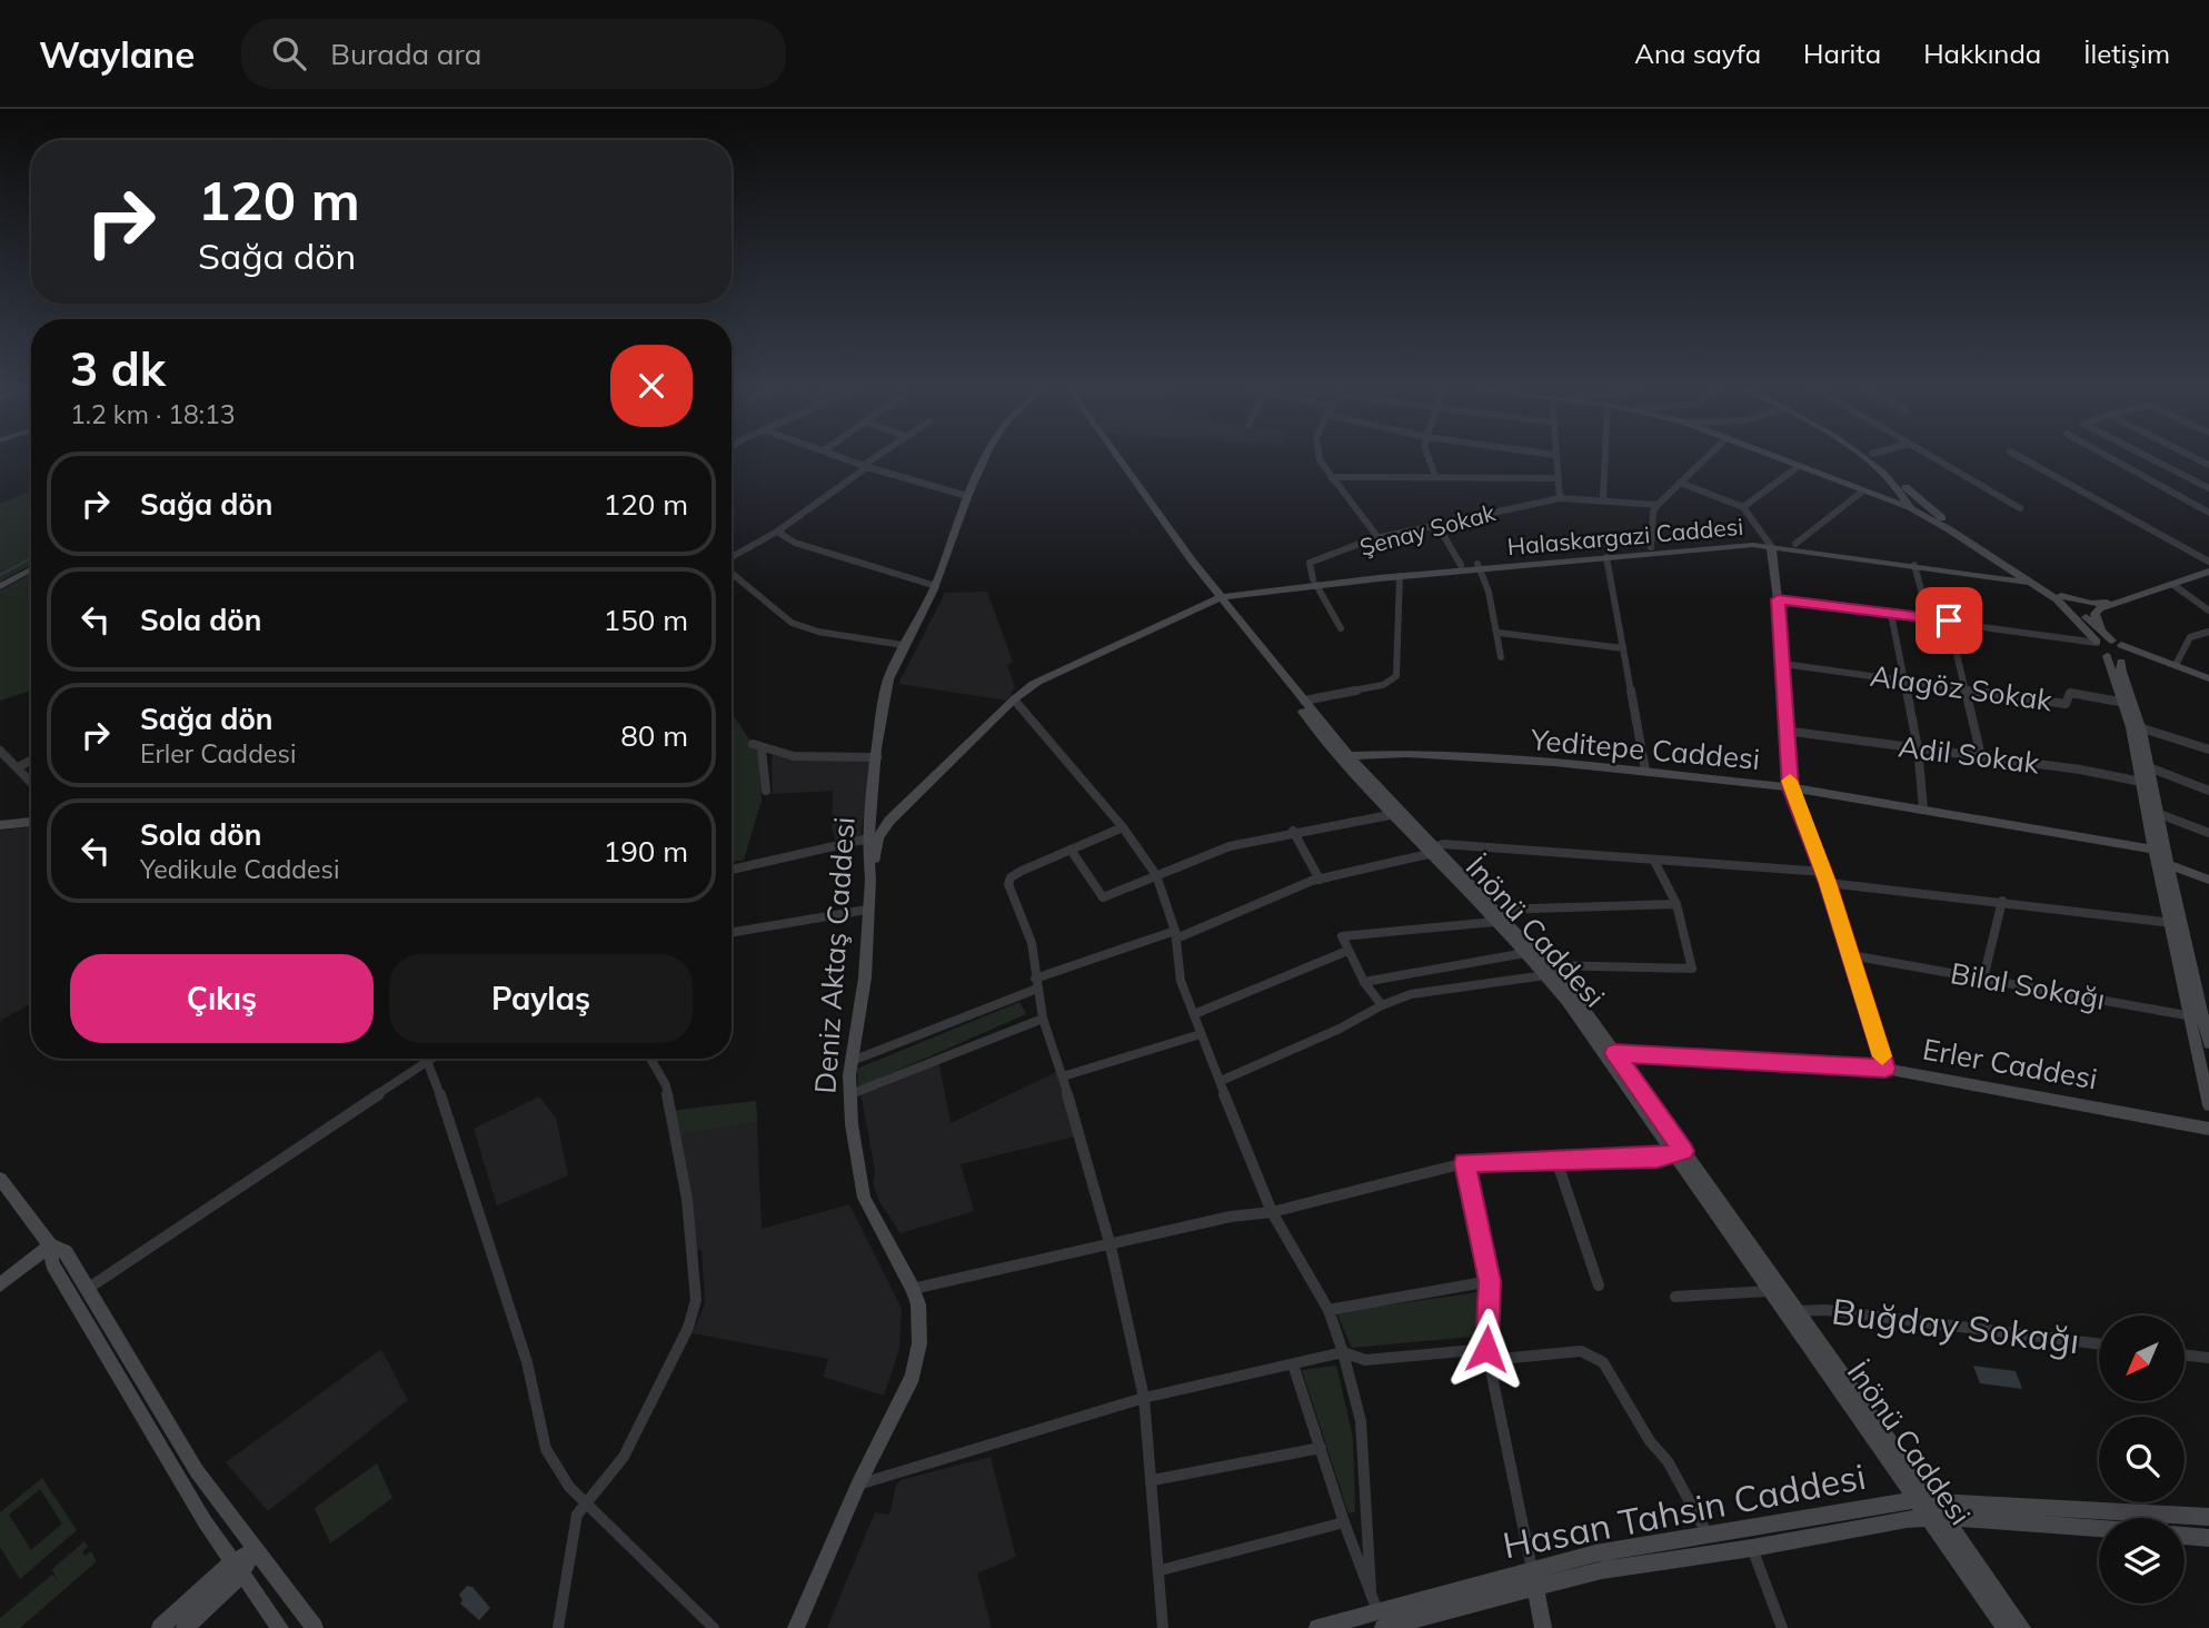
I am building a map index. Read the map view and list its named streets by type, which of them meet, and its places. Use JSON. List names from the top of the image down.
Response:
{
  "streets": {
    "main road": [
      "Halaskargazi Caddesi",
      "Yeditepe Caddesi",
      "İnönü Caddesi",
      "Deniz Aktaş Caddesi",
      "Erler Caddesi",
      "Hasan Tahsin Caddesi"
    ],
    "street": [
      "Şenay Sokak",
      "Alagöz Sokak",
      "Adil Sokak",
      "Bilal Sokağı",
      "Buğday Sokağı"
    ]
  },
  "crossings": [
    ["Şenay Sokak", "Halaskargazi Caddesi"],
    ["Halaskargazi Caddesi", "İnönü Caddesi"],
    ["Halaskargazi Caddesi", "Deniz Aktaş Caddesi"],
    ["İnönü Caddesi", "Erler Caddesi"],
    ["İnönü Caddesi", "Hasan Tahsin Caddesi"]
  ],
  "north": "bottom left",
  "page": {
    "header": "Waylane",
    "search": "Burada ara",
    "nav": [
      "Ana sayfa",
      "Harita",
      "Hakkında",
      "İletişim"
    ],
    "turn": ["120 m", "Sağa dön"],
    "heading": ["3 dk", "1.2 km · 18:13"],
    "list": [
      {
        "name": "Sağa dön",
        "value": "120 m"
      },
      {
        "name": "Sola dön",
        "value": "150 m"
      },
      {
        "name": "Sağa dön",
        "note": "Erler Caddesi",
        "value": "80 m"
      },
      {
        "name": "Sola dön",
        "note": "Yedikule Caddesi",
        "value": "190 m"
      }
    ],
    "buttons": ["Çıkış", "Paylaş"]
  }
}
